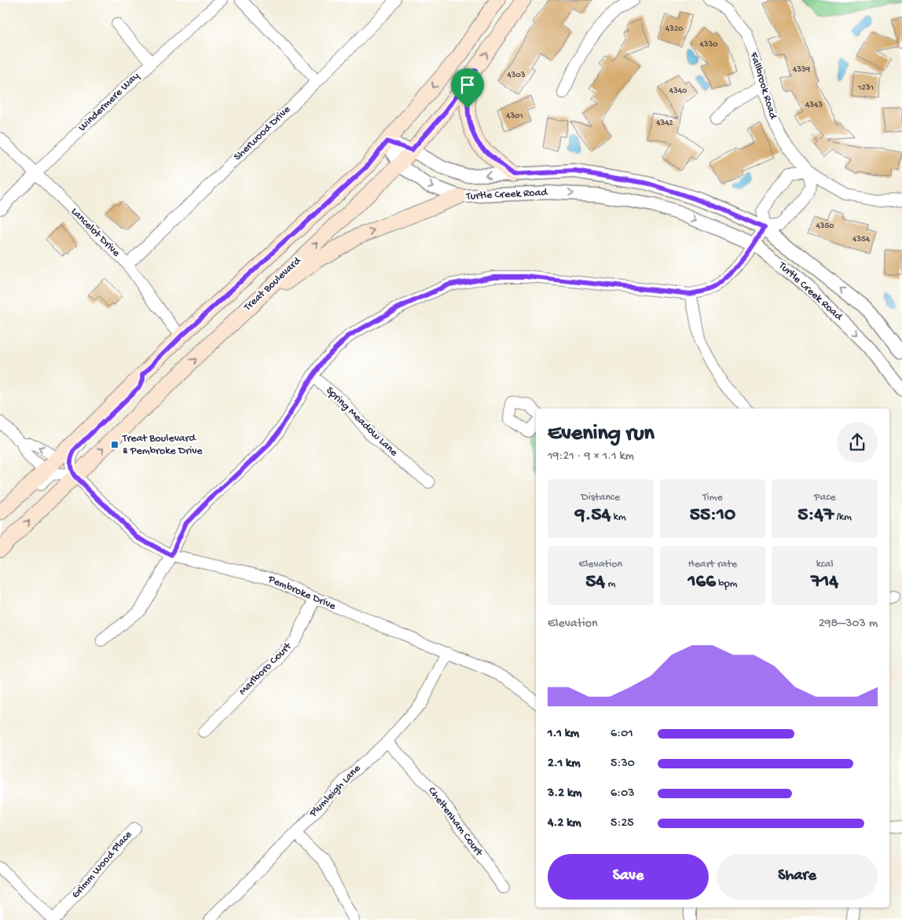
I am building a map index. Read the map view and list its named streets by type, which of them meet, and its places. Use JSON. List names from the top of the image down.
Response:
{
  "streets": {
    "main road": ["Treat Boulevard"],
    "street": [
      "Fallbrook Road",
      "Windermere Way",
      "Sherwood Drive",
      "Turtle Creek Road",
      "Lancelot Drive",
      "Spring Meadow Lane",
      "Pembroke Drive",
      "Marlboro Court",
      "Plumleigh Lane",
      "Cheltenham Court",
      "Grimm Wood Place"
    ]
  },
  "crossings": [
    ["Windermere Way", "Lancelot Drive"],
    ["Sherwood Drive", "Lancelot Drive"],
    ["Turtle Creek Road", "Treat Boulevard"],
    ["Treat Boulevard", "Pembroke Drive"],
    ["Pembroke Drive", "Marlboro Court"],
    ["Pembroke Drive", "Plumleigh Lane"],
    ["Plumleigh Lane", "Cheltenham Court"]
  ],
  "places": {
    "transit": ["Treat Boulevard & Pembroke Drive"]
  },
  "house_numbers": [
    "4320",
    "4330",
    "4339",
    "4303",
    "1231",
    "4340",
    "4343",
    "4301",
    "4342",
    "4350",
    "4354"
  ],
  "page": {
    "heading": ["Evening run", "19:21 · 9 × 1.1 km"],
    "stats": [
      ["Distance", "9.54 km"],
      ["Time", "55:10"],
      ["Pace", "5:47 /km"],
      ["Elevation", "54 m"],
      ["Heart rate", "166 bpm"],
      ["kcal", "714"]
    ],
    "chart": ["Elevation", "298–303 m"],
    "list": [
      {
        "name": "1.1 km",
        "note": "6:01"
      },
      {
        "name": "2.1 km",
        "note": "5:30"
      },
      {
        "name": "3.2 km",
        "note": "6:03"
      },
      {
        "name": "4.2 km",
        "note": "5:25"
      }
    ],
    "buttons": ["Save", "Share"]
  }
}
